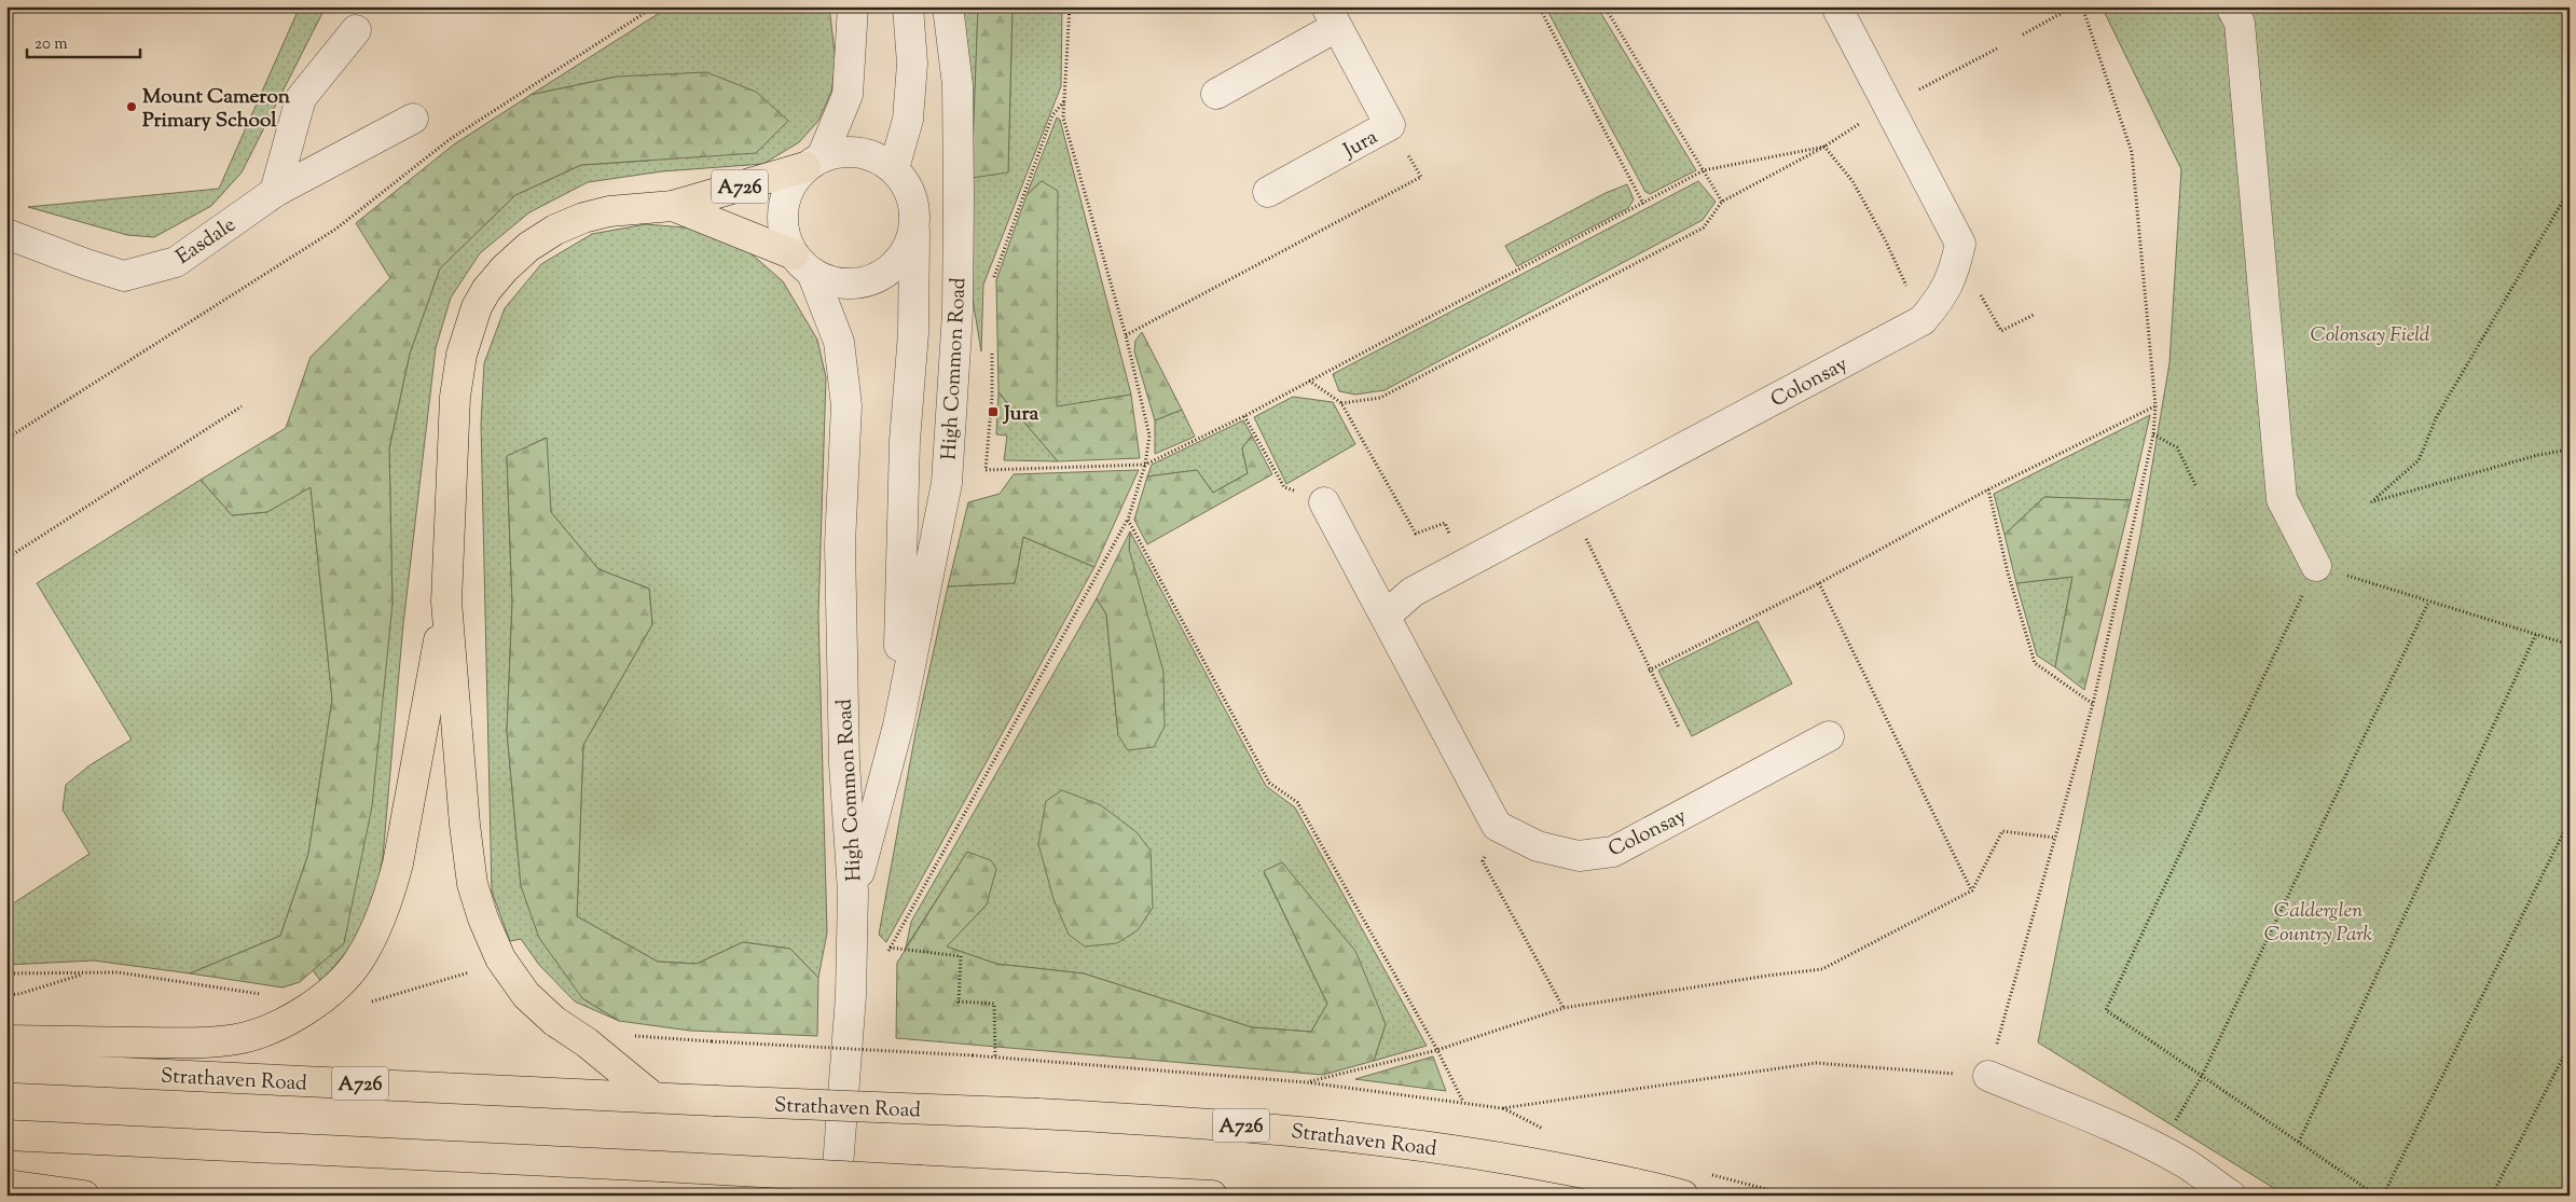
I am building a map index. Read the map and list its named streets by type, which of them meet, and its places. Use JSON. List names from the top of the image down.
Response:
{
  "streets": {
    "main road": ["A726", "Strathaven Road"],
    "street": [
      "Jura",
      "Easdale",
      "High Common Road",
      "Colonsay"
    ]
  },
  "crossings": [
    ["A726", "High Common Road"]
  ],
  "parks": ["Colonsay Field", "Calderglen Country Park"],
  "places": {
    "other": ["Mount Cameron Primary School"],
    "transit": ["Jura"]
  },
  "scale_bar": "20 m"
}
